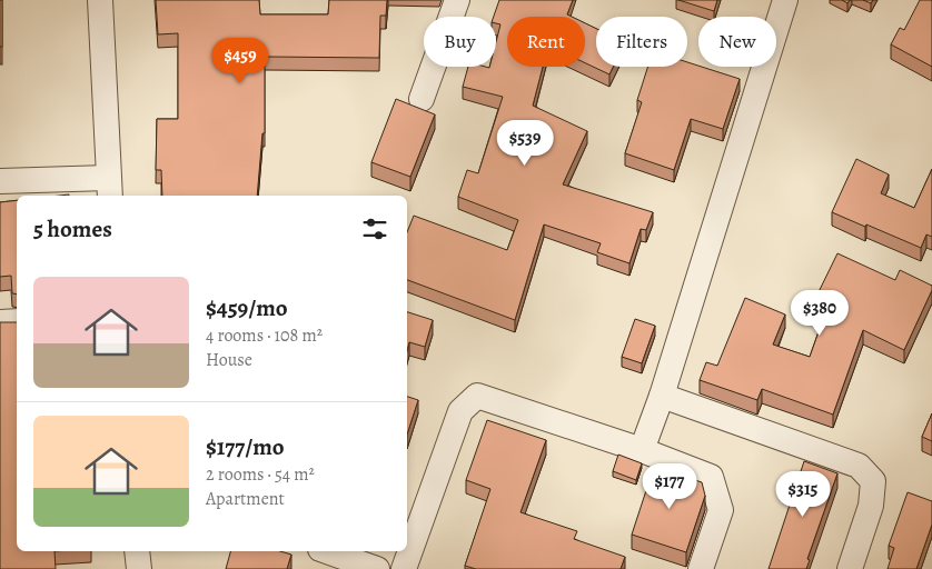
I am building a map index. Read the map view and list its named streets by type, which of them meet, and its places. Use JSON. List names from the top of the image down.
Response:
{
  "page": {
    "chip": [
      "Buy",
      "Rent",
      "Filters",
      "New"
    ],
    "price": [
      "$459",
      "$539",
      "$380",
      "$177",
      "$315"
    ],
    "heading": "5 homes",
    "list": [
      {
        "name": "$459/mo",
        "note": "4 rooms · 108 m² · House"
      },
      {
        "name": "$177/mo",
        "note": "2 rooms · 54 m² · Apartment"
      }
    ]
  }
}
